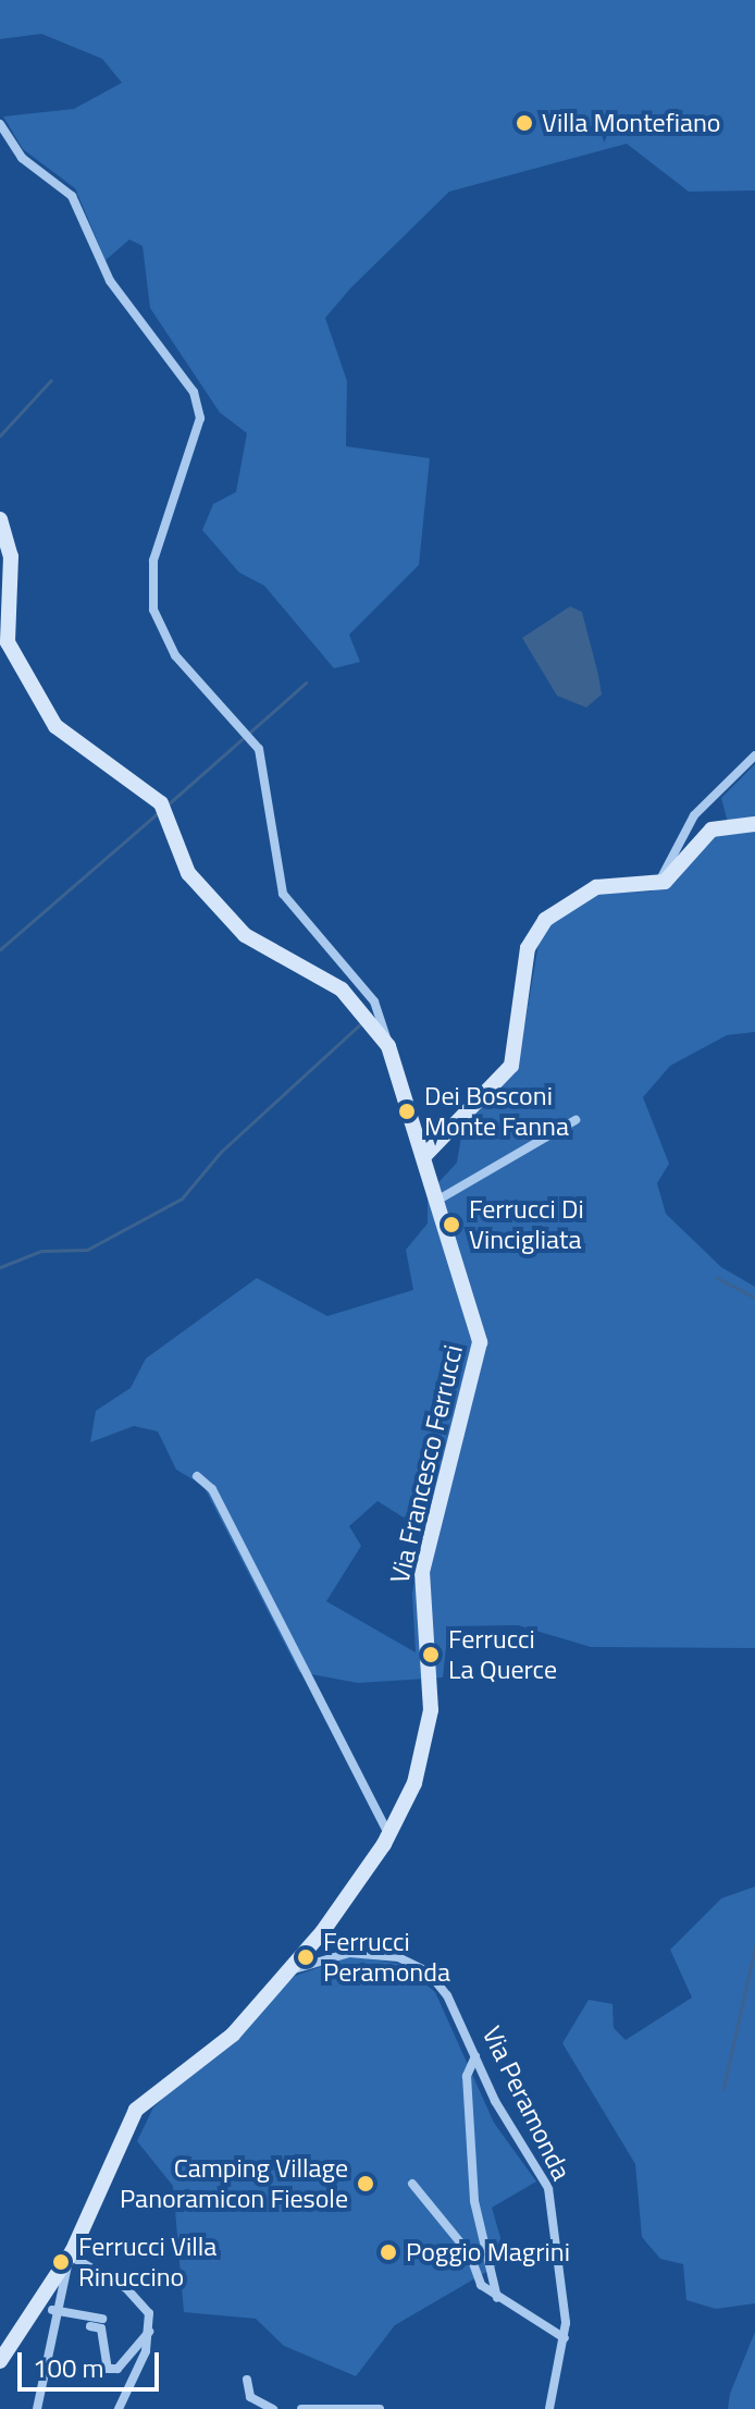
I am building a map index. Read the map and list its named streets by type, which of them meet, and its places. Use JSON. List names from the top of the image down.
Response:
{
  "streets": {
    "main road": ["Via Francesco Ferrucci"],
    "street": ["Via Peramonda"]
  },
  "crossings": [
    ["Via Francesco Ferrucci", "Via Peramonda"]
  ],
  "places": [
    "Villa Montefiano",
    "Dei Bosconi Monte Fanna",
    "Ferrucci Di Vincigliata",
    "Ferrucci La Querce",
    "Ferrucci Peramonda",
    "Camping Village Panoramicon Fiesole",
    "Poggio Magrini",
    "Ferrucci Villa Rinuccino"
  ],
  "scale_bar": "100 m"
}
